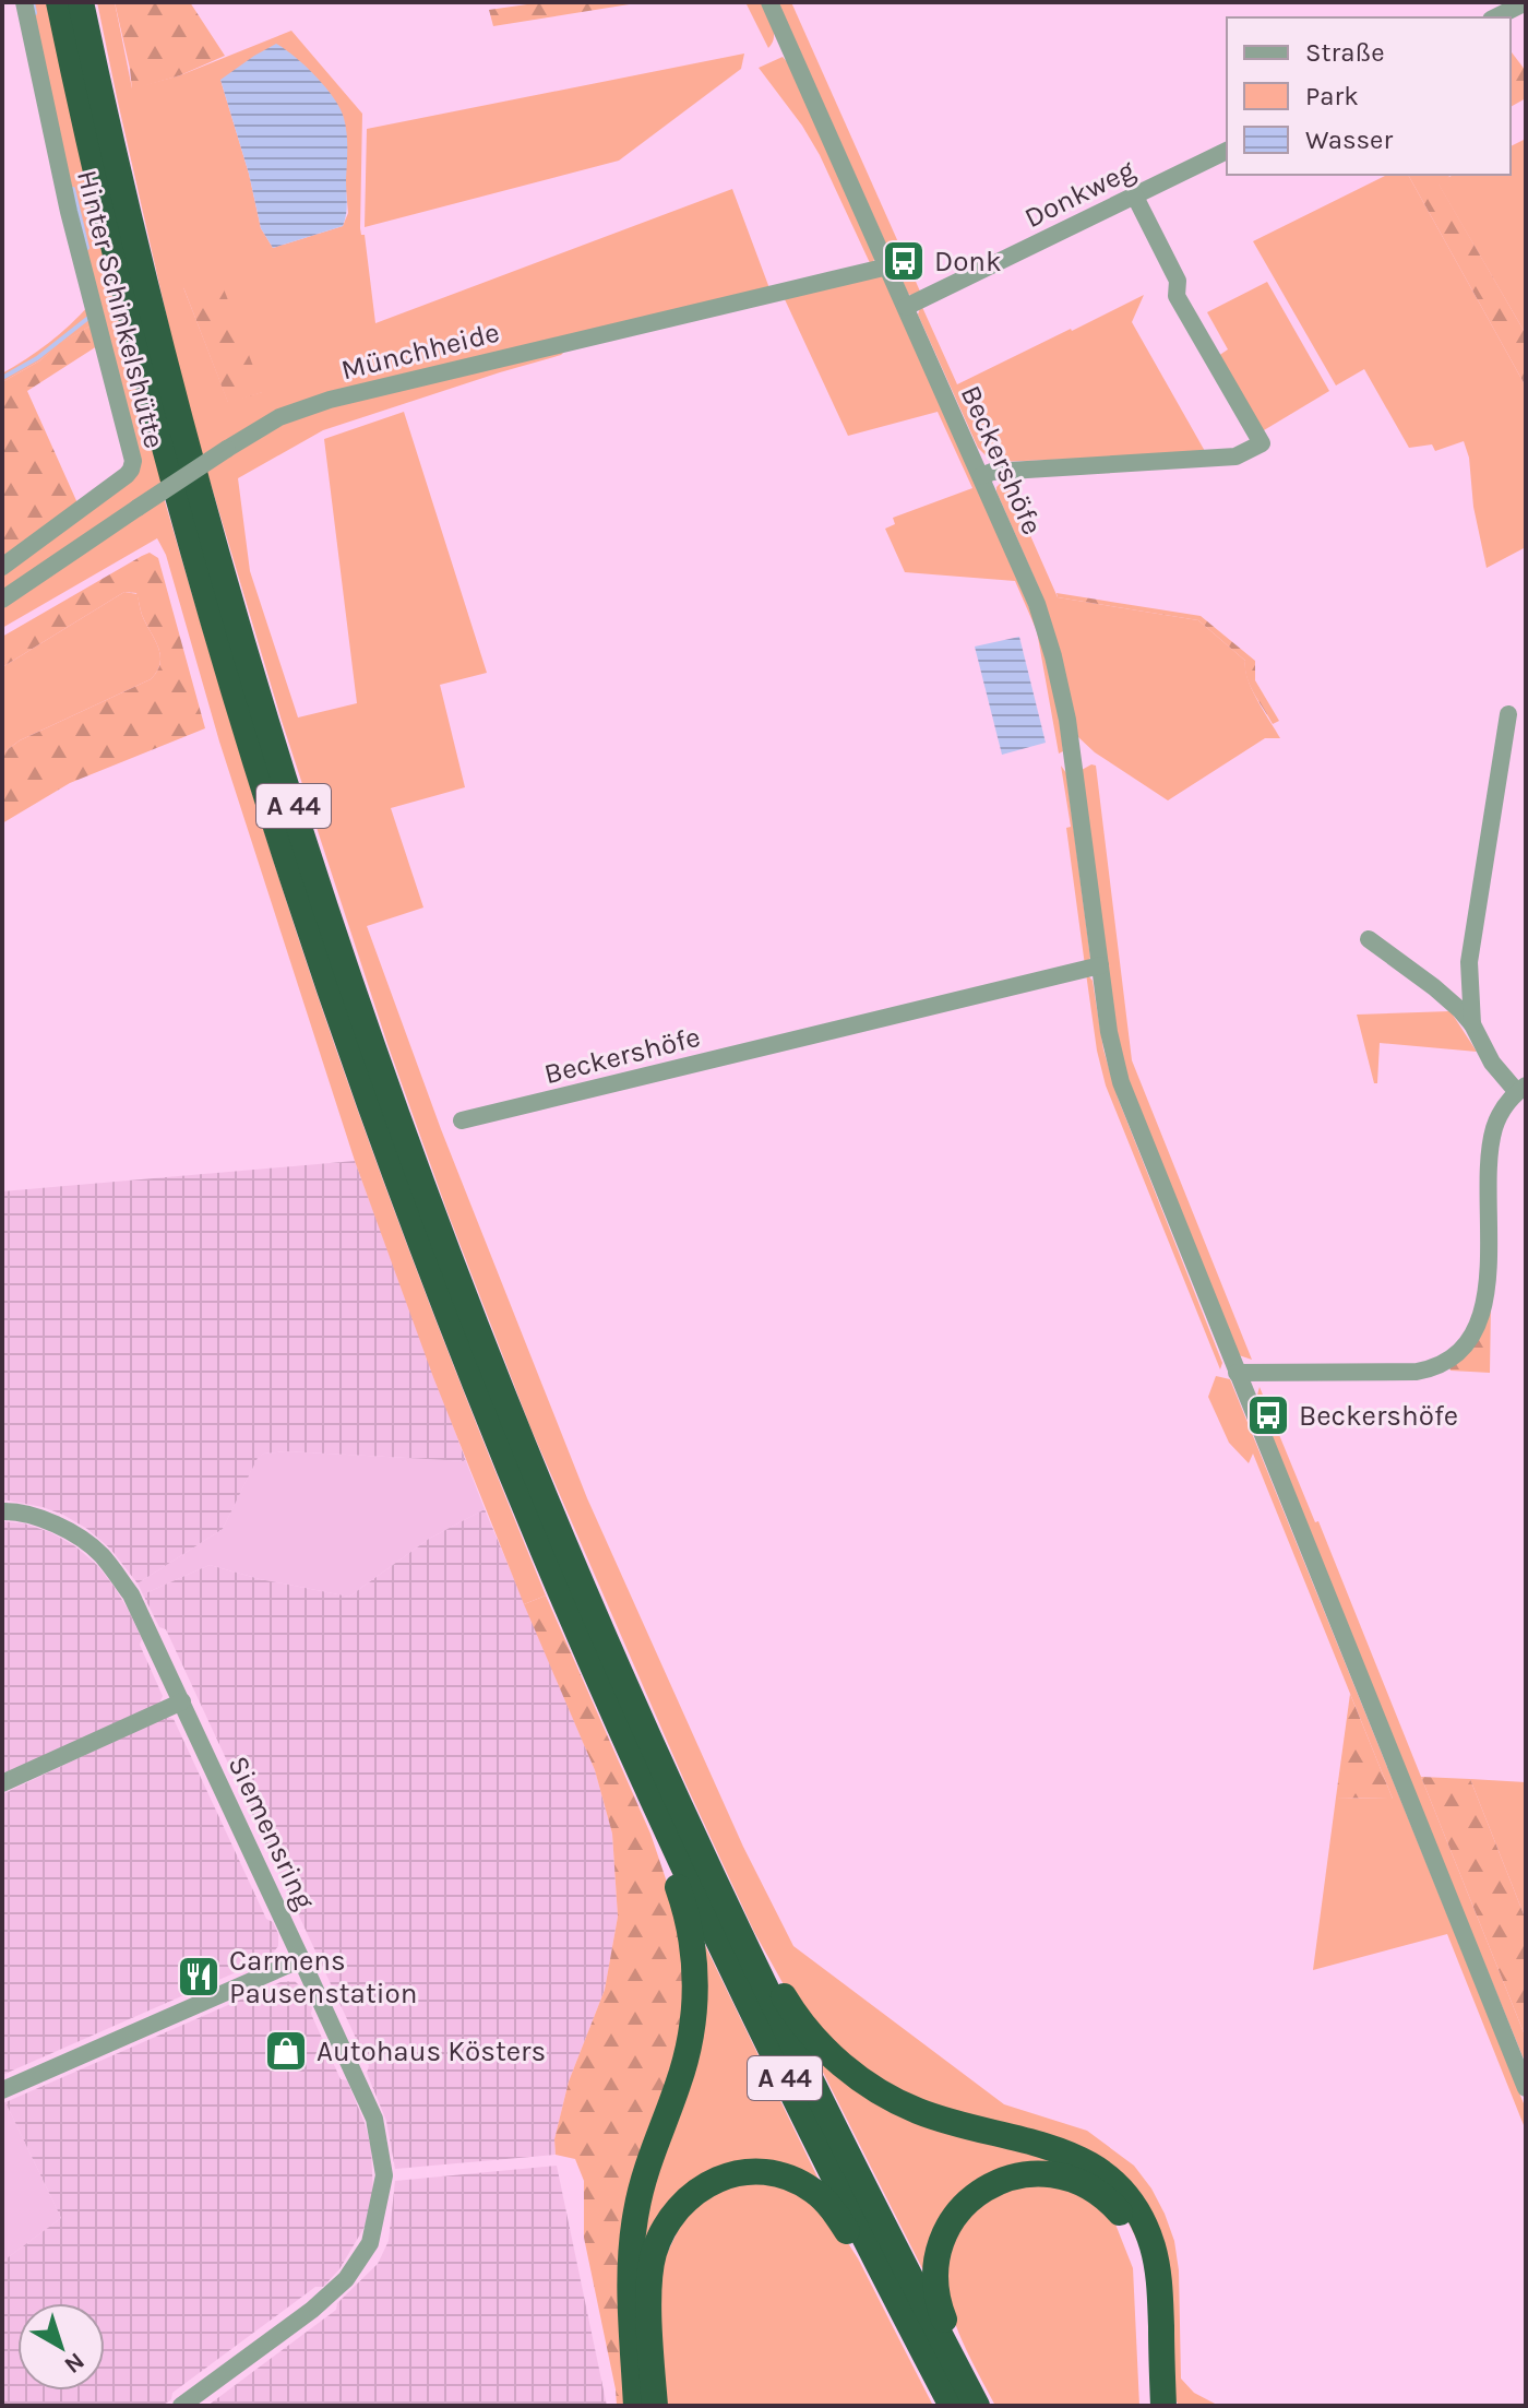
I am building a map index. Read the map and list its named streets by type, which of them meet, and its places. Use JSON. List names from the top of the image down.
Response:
{
  "streets": {
    "highway": ["A 44"],
    "street": [
      "Donkweg",
      "Hinter Schinkelshütte",
      "Münchheide",
      "Beckershöfe",
      "Siemensring"
    ]
  },
  "crossings": [
    ["Donkweg", "Beckershöfe"],
    ["Münchheide", "Beckershöfe"]
  ],
  "places": {
    "bus stop": ["Donk", "Beckershöfe"],
    "restaurant": ["Carmens Pausenstation"],
    "shop": ["Autohaus Kösters"]
  },
  "legend": ["Straße", "Park", "Wasser"],
  "north": "bottom right"
}
